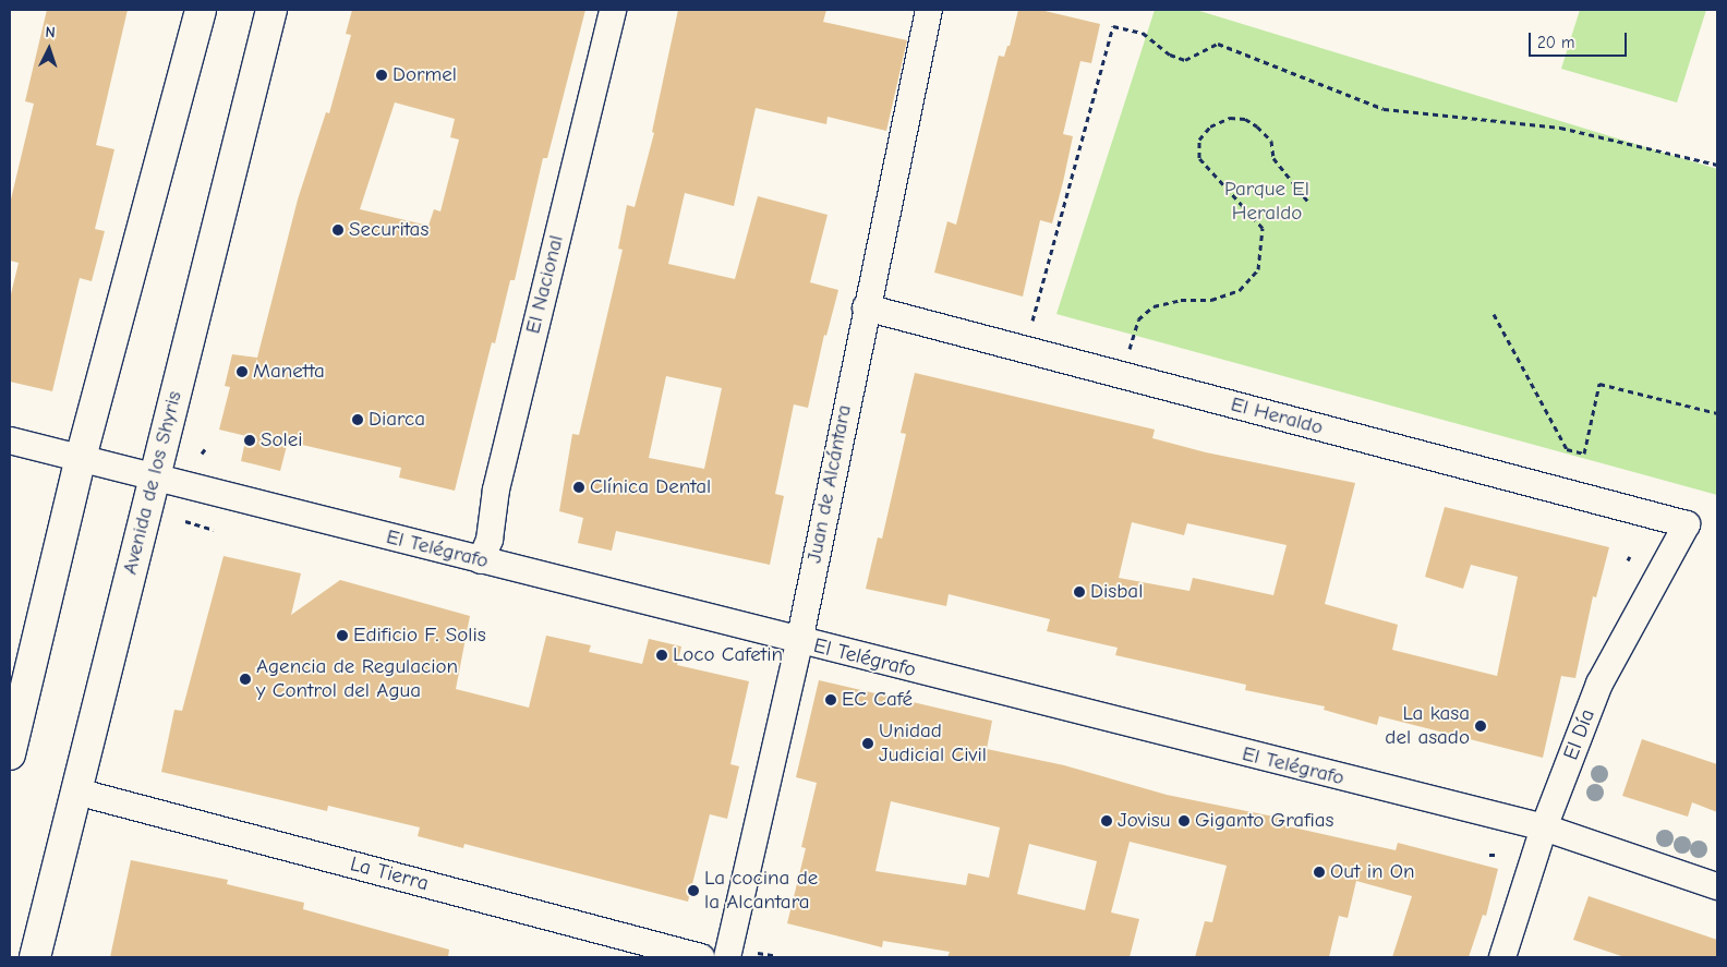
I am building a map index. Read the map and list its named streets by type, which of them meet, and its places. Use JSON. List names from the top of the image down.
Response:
{
  "streets": {
    "main road": ["Avenida de los Shyris"],
    "street": [
      "El Nacional",
      "El Heraldo",
      "Juan de Alcántara",
      "El Telégrafo",
      "El Día",
      "La Tierra"
    ]
  },
  "crossings": [
    ["El Nacional", "El Telégrafo"],
    ["El Heraldo", "Juan de Alcántara"],
    ["El Heraldo", "El Día"],
    ["Avenida de los Shyris", "El Telégrafo"],
    ["Avenida de los Shyris", "La Tierra"],
    ["Juan de Alcántara", "El Telégrafo"],
    ["El Telégrafo", "El Día"]
  ],
  "parks": ["Parque El Heraldo"],
  "places": [
    "Dormel",
    "Securitas",
    "Manetta",
    "Diarca",
    "Solei",
    "Clínica Dental",
    "Disbal",
    "Edificio F. Solis",
    "Loco Cafetin",
    "Agencia de Regulacion y Control del Agua",
    "EC Café",
    "La kasa del asado",
    "Unidad Judicial Civil",
    "Jovisu",
    "Giganto Grafias",
    "Out in On",
    "La cocina de la Alcantara"
  ],
  "scale_bar": "20 m",
  "north": "top"
}
